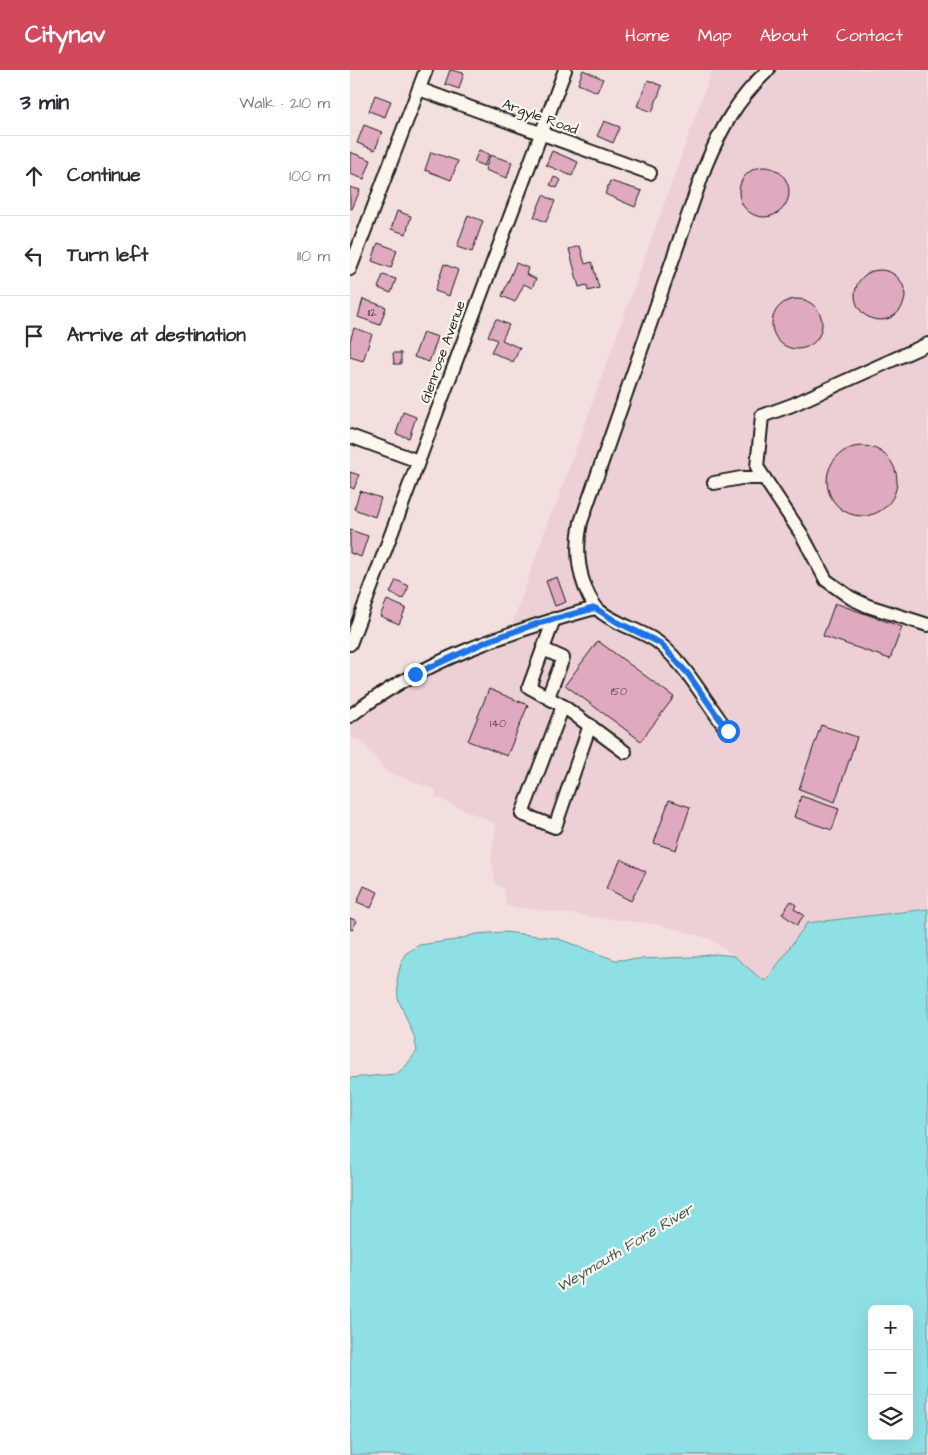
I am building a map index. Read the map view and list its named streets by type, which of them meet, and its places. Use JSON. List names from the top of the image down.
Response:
{
  "streets": {
    "street": ["Argyle Road", "Glenrose Avenue"]
  },
  "crossings": [
    ["Argyle Road", "Glenrose Avenue"]
  ],
  "water": ["Weymouth Fore River"],
  "house_numbers": ["112", "150", "140"],
  "page": {
    "header": "Citynav",
    "nav": [
      "Home",
      "Map",
      "About",
      "Contact"
    ],
    "heading": ["3 min", "Walk · 210 m"],
    "list": [
      ["Continue", "100 m"],
      ["Turn left", "110 m"],
      "Arrive at destination"
    ],
    "map_buttons": ["+", "−"]
  }
}
